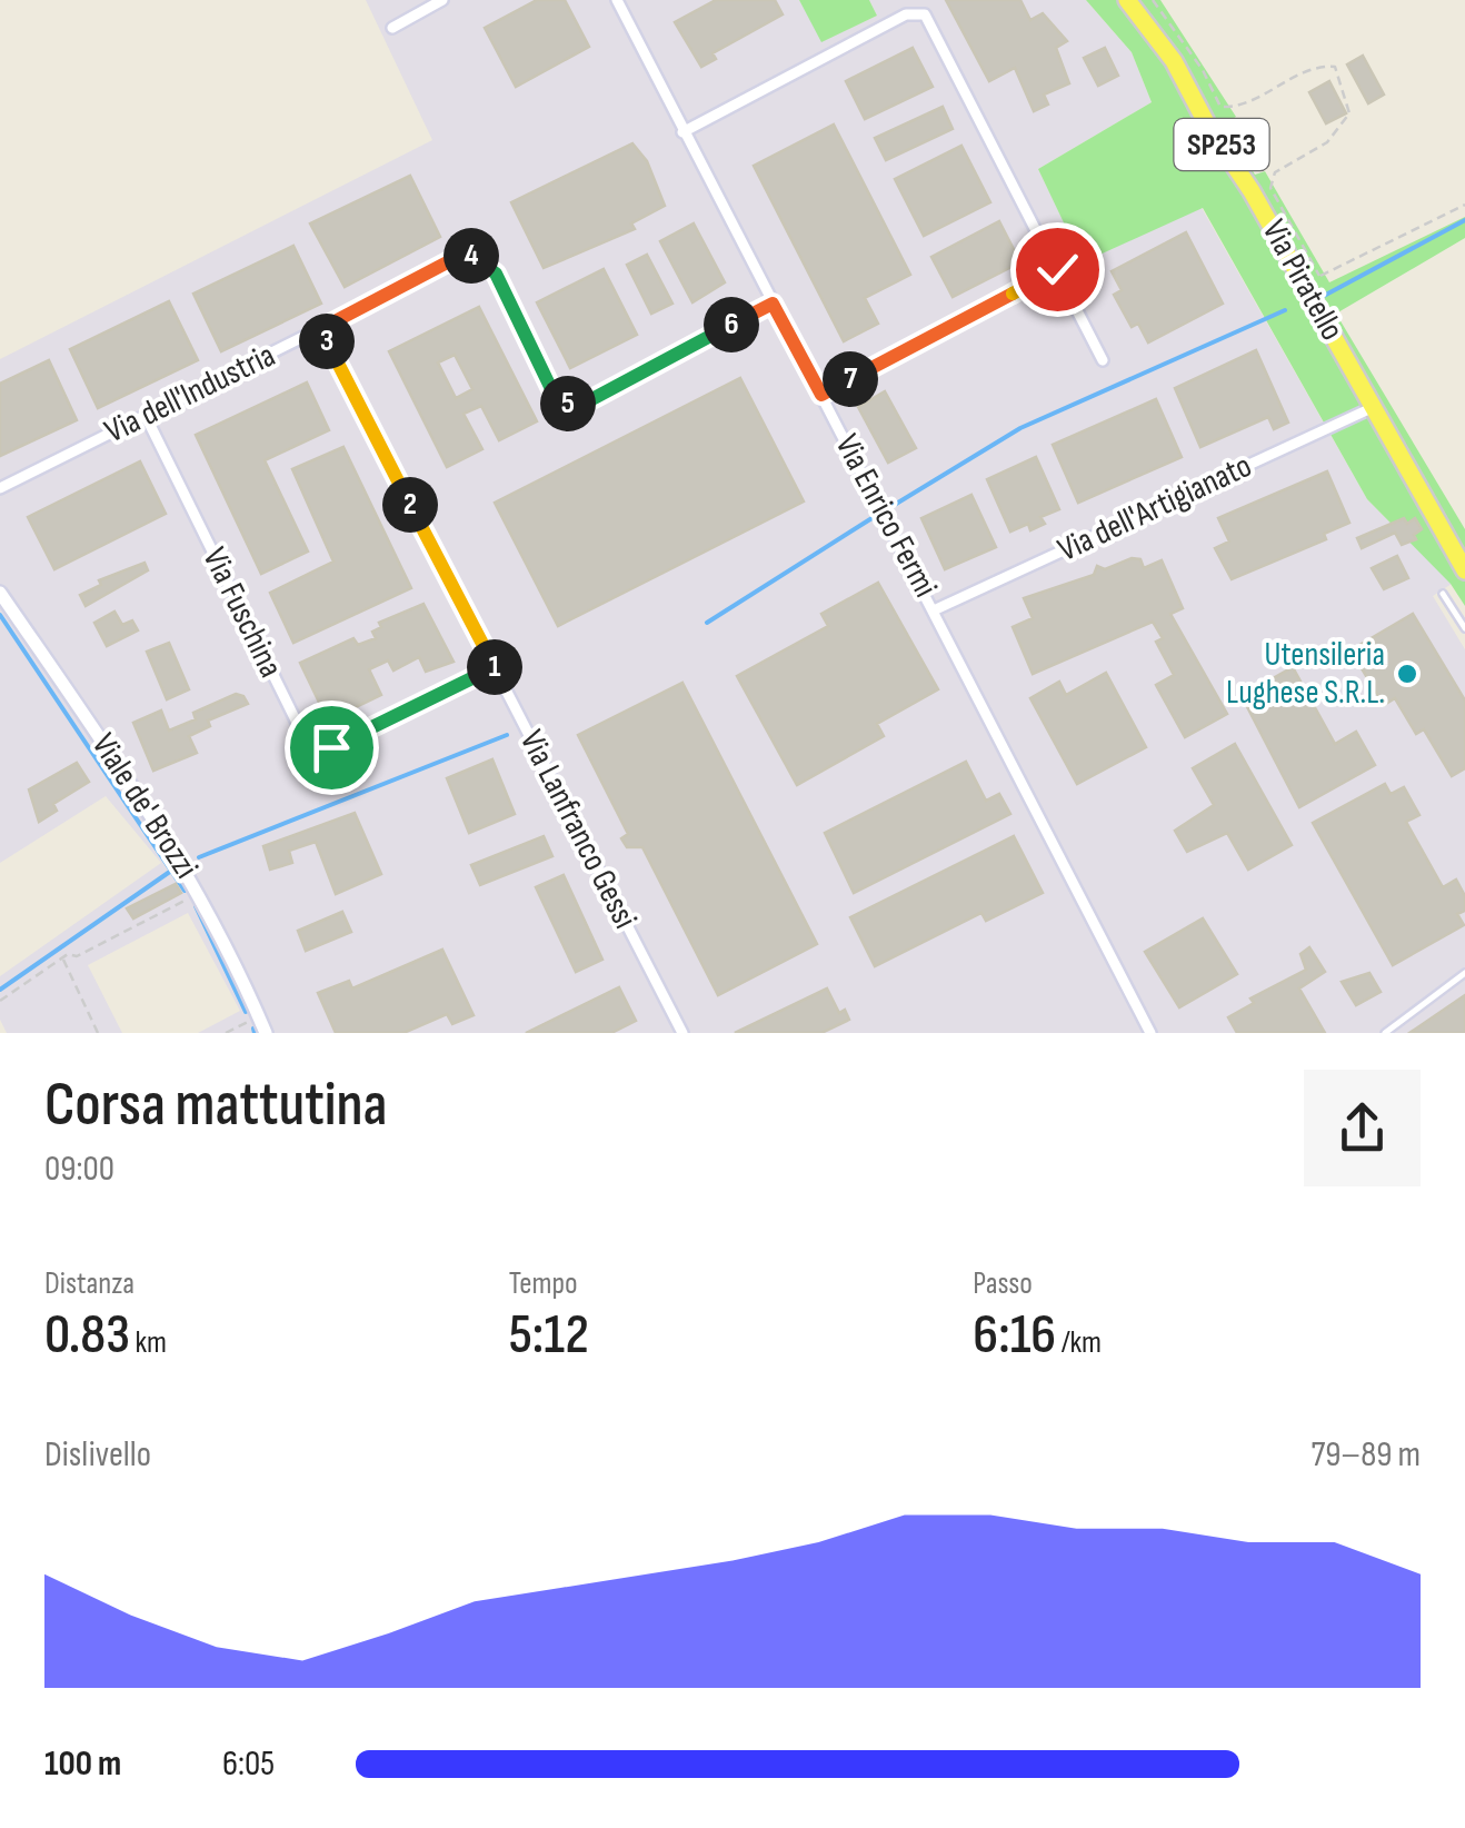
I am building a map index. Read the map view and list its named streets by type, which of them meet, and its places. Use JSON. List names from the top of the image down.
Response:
{
  "streets": {
    "main road": ["SP253", "Via Piratello"],
    "street": [
      "Via dell'Industria",
      "Via dell'Artigianato",
      "Via Enrico Fermi",
      "Via Fuschina",
      "Viale de' Brozzi",
      "Via Lanfranco Gessi"
    ]
  },
  "crossings": [
    ["Via Piratello", "Via dell'Artigianato"],
    ["Via dell'Industria", "Via Enrico Fermi"],
    ["Via dell'Industria", "Via Fuschina"],
    ["Via dell'Industria", "Via Lanfranco Gessi"],
    ["Via dell'Artigianato", "Via Enrico Fermi"],
    ["Via Fuschina", "Via Lanfranco Gessi"]
  ],
  "places": ["Utensileria Lughese S.R.L."],
  "page": {
    "pins": [
      "4",
      "6",
      "3",
      "7",
      "5",
      "2",
      "1"
    ],
    "heading": ["Corsa mattutina", "09:00"],
    "stats": [
      ["Distanza", "0.83 km"],
      ["Tempo", "5:12"],
      ["Passo", "6:16 /km"]
    ],
    "chart": ["Dislivello", "79–89 m"],
    "list": [
      {
        "name": "100 m",
        "note": "6:05"
      }
    ]
  }
}
